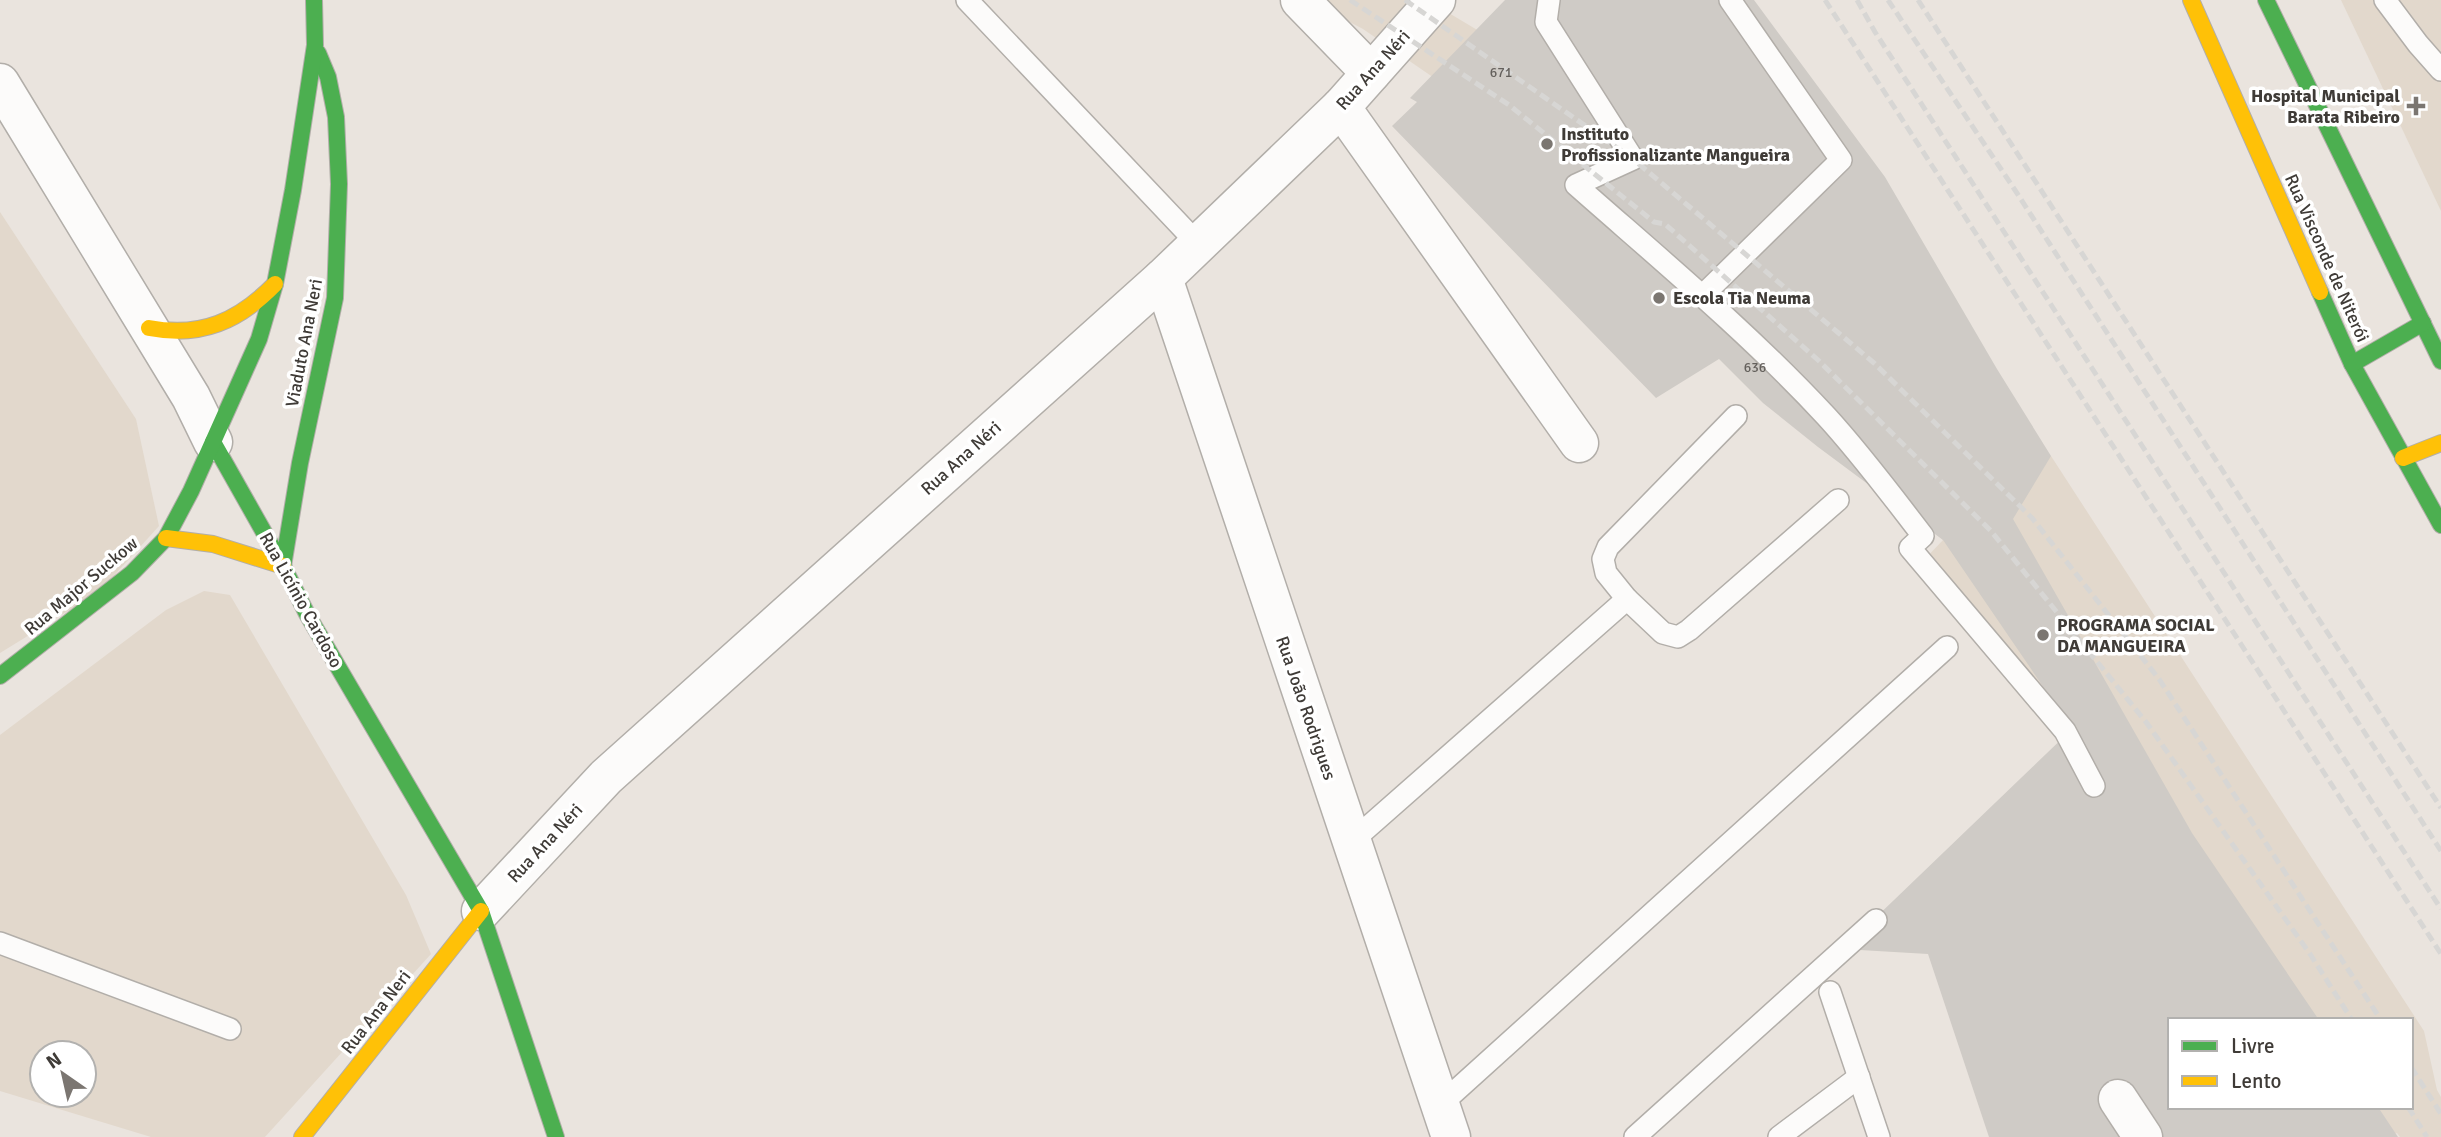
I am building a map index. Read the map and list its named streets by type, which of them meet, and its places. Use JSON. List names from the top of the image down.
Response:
{
  "streets": {
    "main road": [
      "Rua Visconde de Niterói",
      "Viaduto Ana Neri",
      "Rua Major Suckow",
      "Rua Licínio Cardoso",
      "Rua Ana Neri"
    ],
    "street": ["Rua Ana Néri", "Rua João Rodrigues"]
  },
  "crossings": [
    ["Rua Ana Néri", "Rua Licínio Cardoso"],
    ["Rua Ana Néri", "Rua João Rodrigues"],
    ["Rua Ana Néri", "Rua Ana Neri"],
    ["Viaduto Ana Neri", "Rua Major Suckow"],
    ["Viaduto Ana Neri", "Rua Licínio Cardoso"],
    ["Rua Major Suckow", "Rua Licínio Cardoso"],
    ["Rua Licínio Cardoso", "Rua Ana Neri"]
  ],
  "places": {
    "health": ["Hospital Municipal Barata Ribeiro"],
    "other": ["Instituto Profissionalizante Mangueira", "Escola Tia Neuma", "PROGRAMA SOCIAL DA MANGUEIRA"]
  },
  "house_numbers": ["671", "636"],
  "legend": ["Livre", "Lento"],
  "north": "top left"
}
